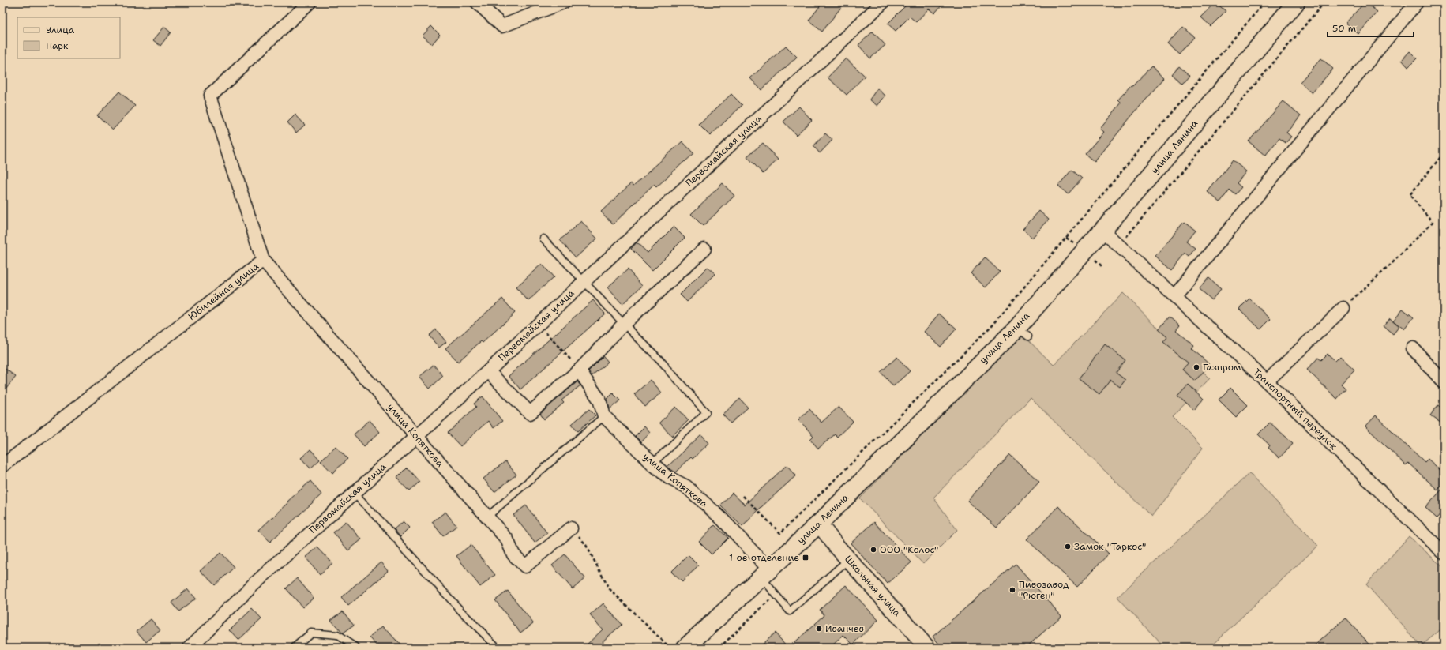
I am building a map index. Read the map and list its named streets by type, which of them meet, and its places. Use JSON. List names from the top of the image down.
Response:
{
  "streets": {
    "main road": ["улица Ленина"],
    "street": [
      "Первомайская улица",
      "Юбилейная улица",
      "Транспортный переулок",
      "улица Копяткова",
      "Школьная улица"
    ]
  },
  "crossings": [
    ["улица Ленина", "Транспортный переулок"],
    ["улица Ленина", "улица Копяткова"],
    ["улица Ленина", "Школьная улица"],
    ["Первомайская улица", "улица Копяткова"],
    ["Юбилейная улица", "улица Копяткова"]
  ],
  "places": {
    "other": [
      "Газпром",
      "Замок \"Таркос\"",
      "ООО \"Колос\"",
      "Пивозавод \"Рюген\"",
      "Иванчев"
    ],
    "transit": ["1-ое отделение"]
  },
  "legend": ["Улица", "Парк"],
  "scale_bar": "50 m"
}
